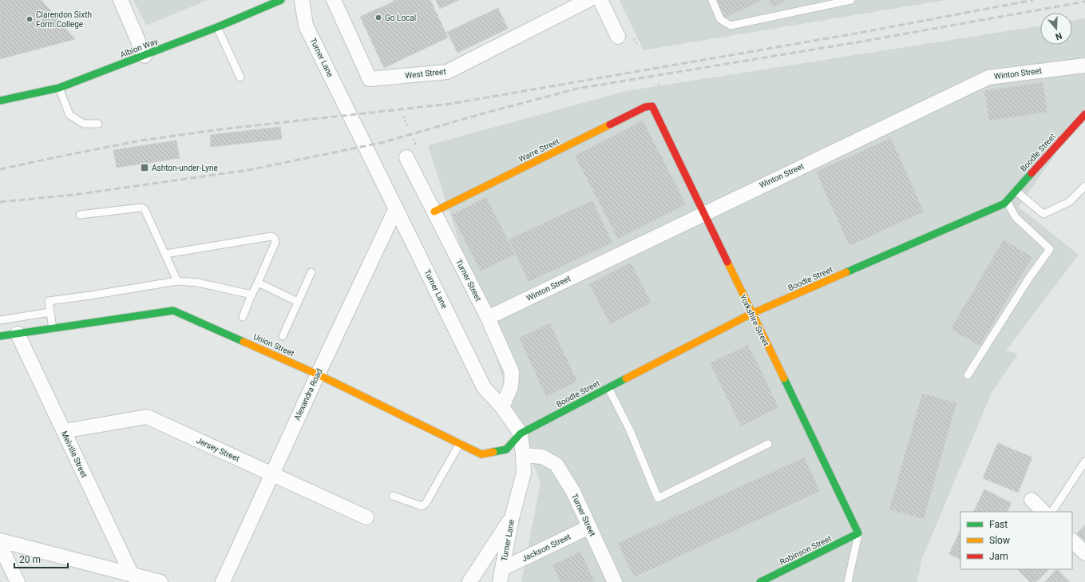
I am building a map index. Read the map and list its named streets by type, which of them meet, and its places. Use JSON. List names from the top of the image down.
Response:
{
  "streets": {
    "main road": [
      "Albion Way",
      "Warre Street",
      "Boodle Street",
      "Yorkshire Street",
      "Union Street",
      "Robinson Street"
    ],
    "street": [
      "Turner Lane",
      "West Street",
      "Winton Street",
      "Turner Street",
      "Alexandra Road",
      "Jersey Street",
      "Melville Street",
      "Jackson Street"
    ]
  },
  "crossings": [
    ["Turner Lane", "Boodle Street"],
    ["Turner Lane", "Turner Street"],
    ["Turner Lane", "Union Street"],
    ["Turner Lane", "Alexandra Road"],
    ["Turner Lane", "Jackson Street"],
    ["Winton Street", "Turner Street"],
    ["Winton Street", "Yorkshire Street"],
    ["Warre Street", "Turner Street"],
    ["Warre Street", "Yorkshire Street"],
    ["Boodle Street", "Yorkshire Street"],
    ["Boodle Street", "Union Street"],
    ["Turner Street", "Jackson Street"],
    ["Yorkshire Street", "Robinson Street"],
    ["Union Street", "Alexandra Road"],
    ["Union Street", "Melville Street"],
    ["Alexandra Road", "Jersey Street"],
    ["Jersey Street", "Melville Street"]
  ],
  "places": {
    "other": ["Go Local", "Clarendon Sixth Form College"],
    "transit": ["Ashton-under-Lyne"]
  },
  "legend": ["Fast", "Slow", "Jam"],
  "scale_bar": "20 m",
  "north": "bottom"
}
